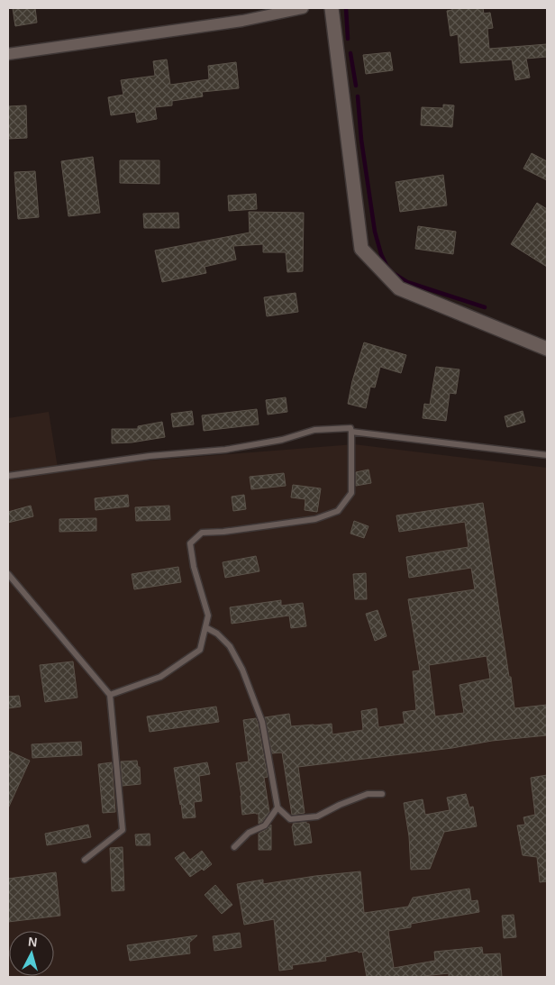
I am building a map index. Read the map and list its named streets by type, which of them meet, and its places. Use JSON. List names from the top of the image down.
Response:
{
  "north": "top"
}
